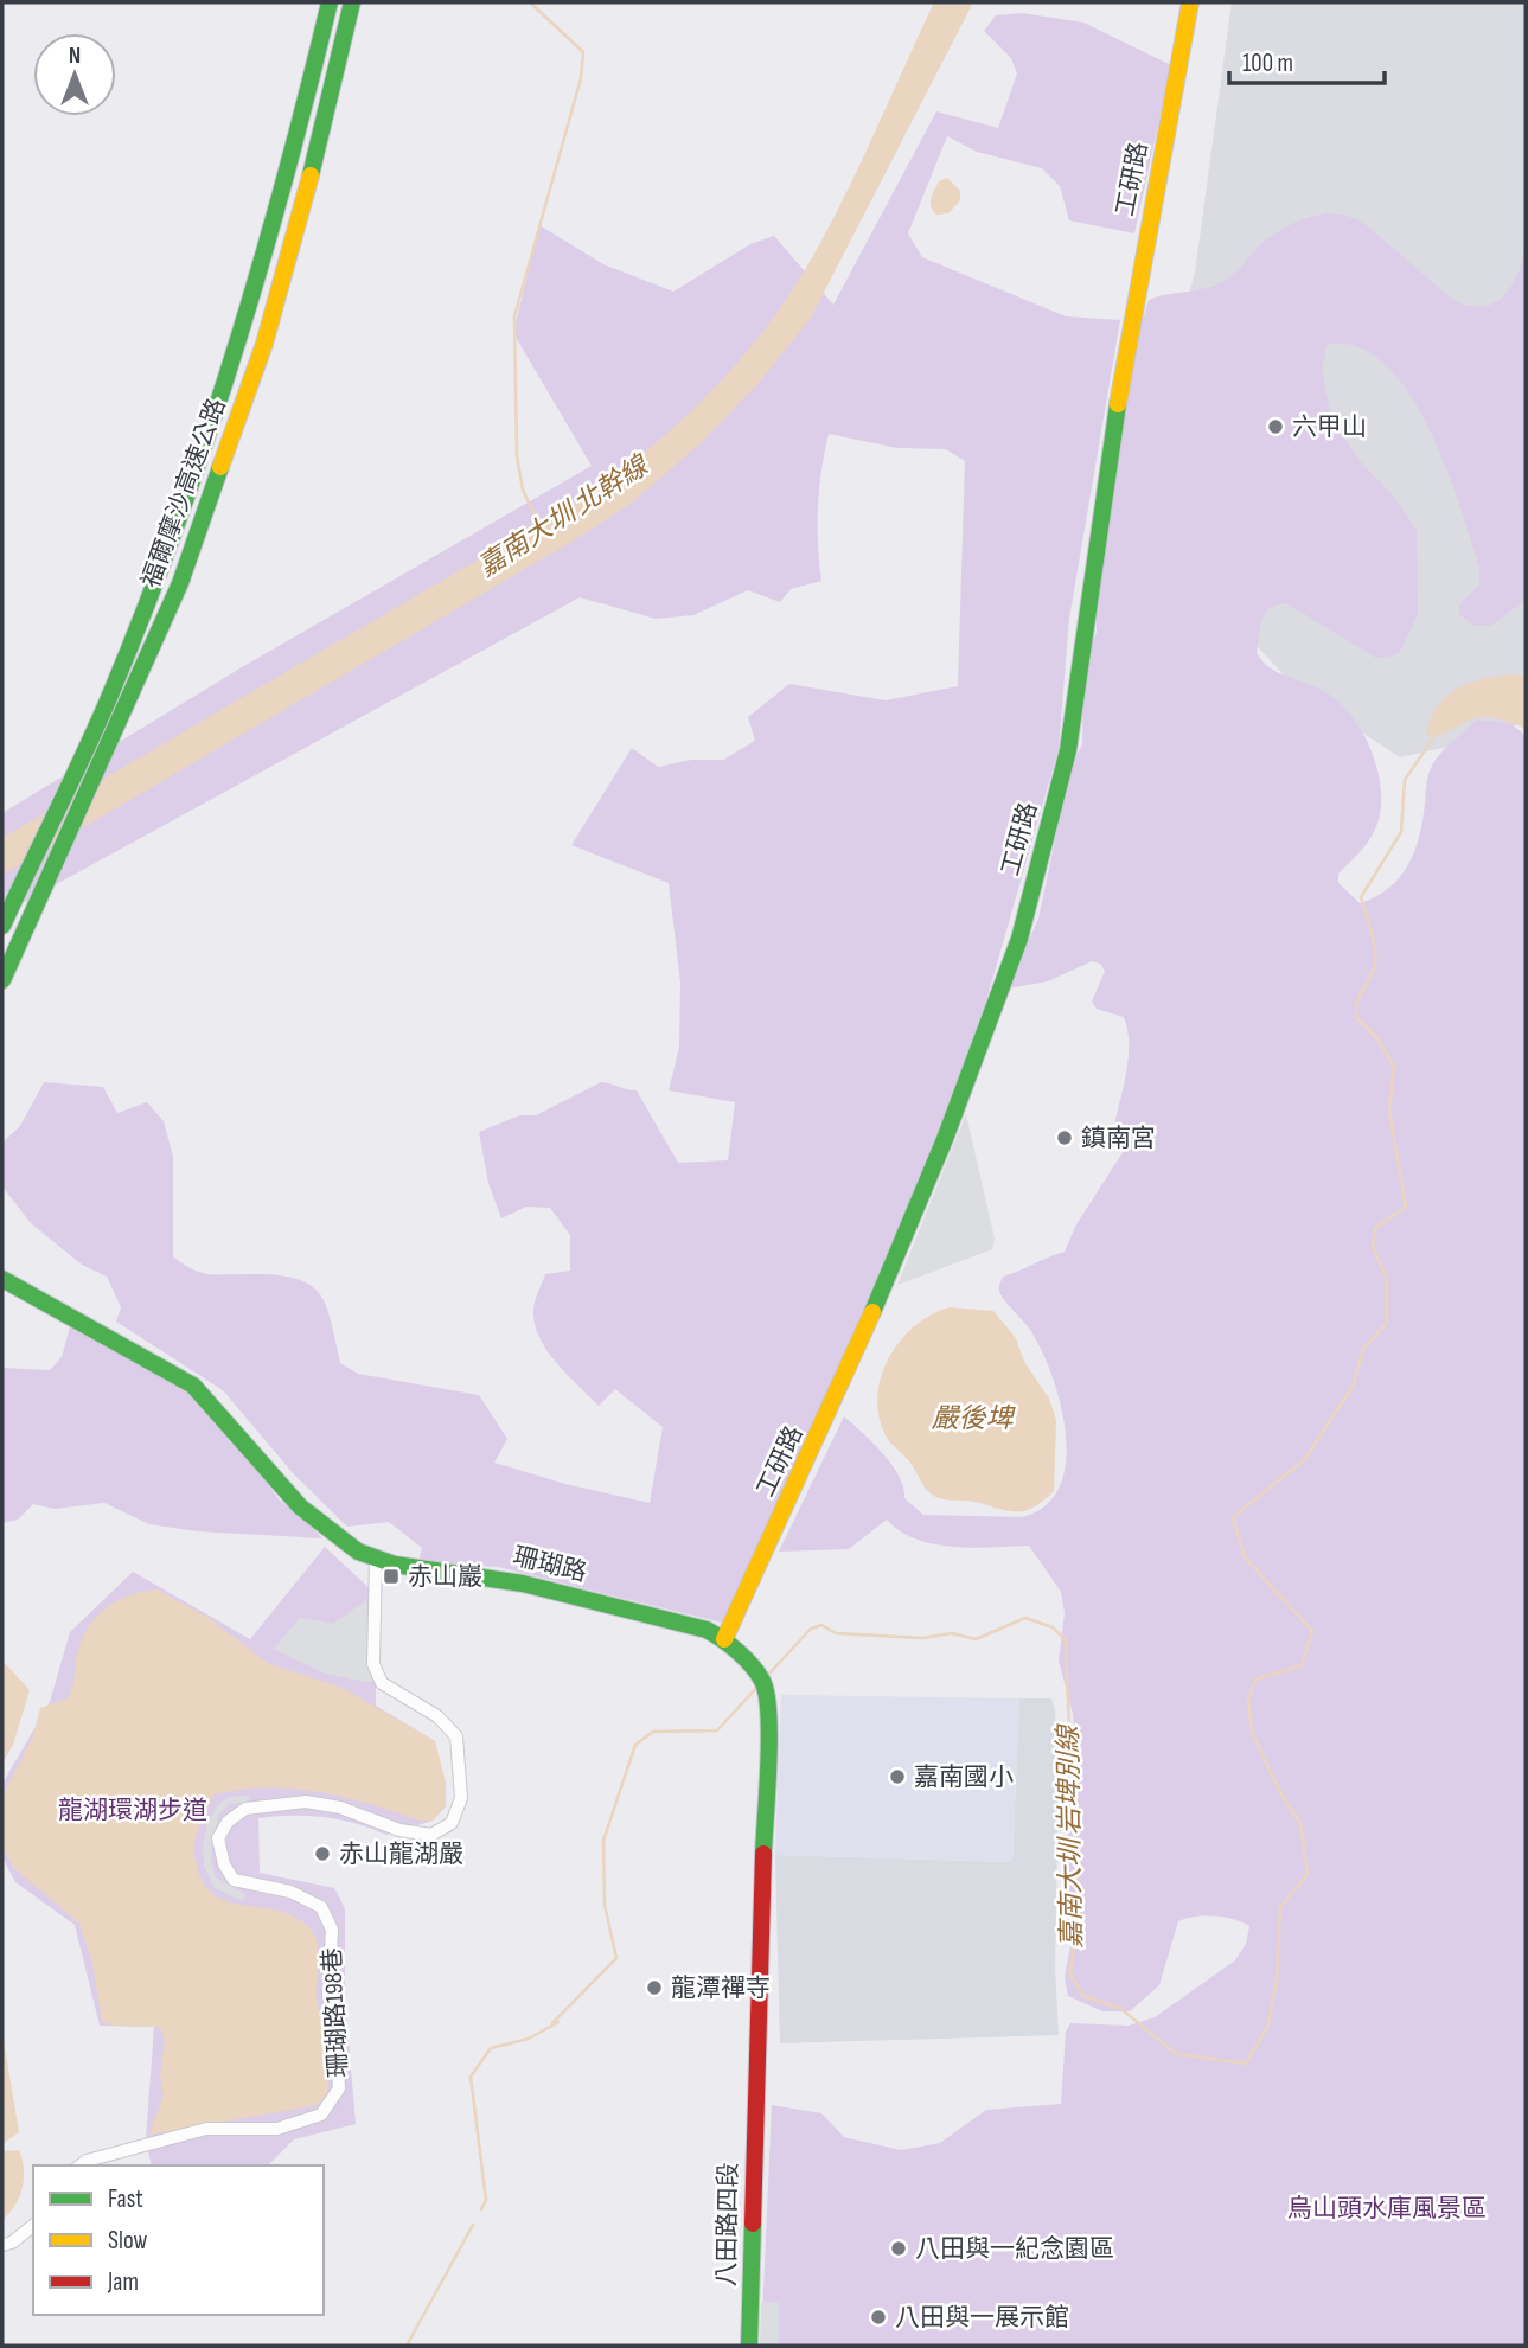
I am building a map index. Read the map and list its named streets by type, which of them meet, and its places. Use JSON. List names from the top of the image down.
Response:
{
  "streets": {
    "main road": [
      "工研路",
      "福爾摩沙高速公路",
      "珊瑚路",
      "八田路四段"
    ],
    "street": ["珊瑚路198巷"]
  },
  "crossings": [
    ["工研路", "珊瑚路"],
    ["珊瑚路", "珊瑚路198巷"],
    ["珊瑚路", "八田路四段"]
  ],
  "water": ["嘉南大圳 北幹線", "嚴後埤", "嘉南大圳 岩埤別線"],
  "parks": ["龍湖環湖步道", "烏山頭水庫風景區"],
  "places": {
    "other": [
      "六甲山",
      "鎮南宮",
      "嘉南國小",
      "赤山龍湖嚴",
      "龍潭禪寺",
      "八田與一紀念園區",
      "八田與一展示館"
    ],
    "transit": ["赤山巖"]
  },
  "legend": ["Fast", "Slow", "Jam"],
  "scale_bar": "100 m",
  "north": "top"
}
